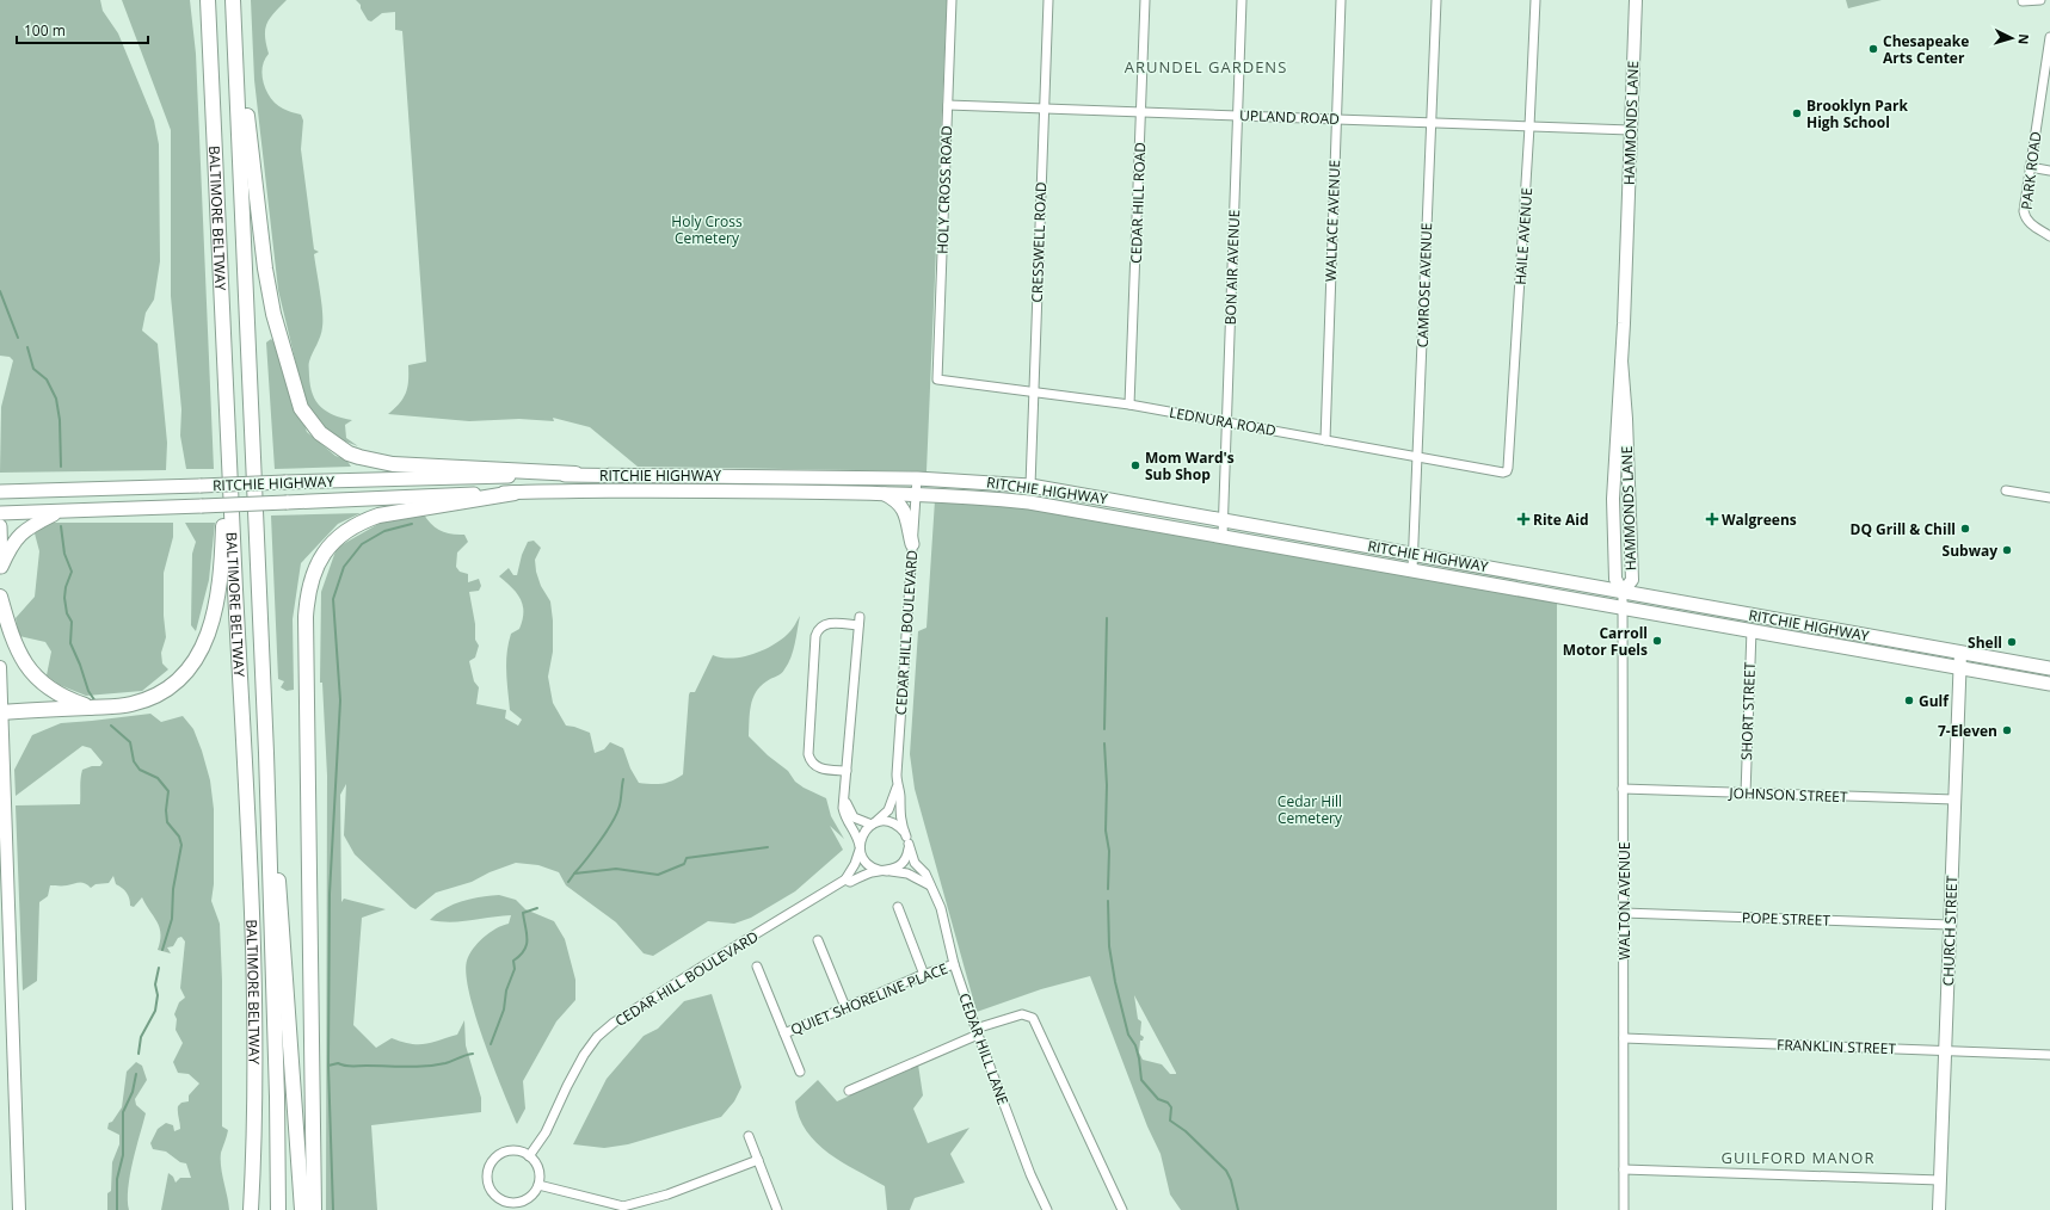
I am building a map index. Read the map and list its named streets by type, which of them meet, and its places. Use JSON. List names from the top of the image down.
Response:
{
  "streets": {
    "highway": ["BALTIMORE BELTWAY"],
    "main road": ["RITCHIE HIGHWAY"],
    "street": [
      "UPLAND ROAD",
      "HAMMONDS LANE",
      "PARK ROAD",
      "HOLY CROSS ROAD",
      "CEDAR HILL ROAD",
      "WALLACE AVENUE",
      "HAILE AVENUE",
      "CRESSWELL ROAD",
      "BON AIR AVENUE",
      "CAMROSE AVENUE",
      "LEDNURA ROAD",
      "CEDAR HILL BOULEVARD",
      "SHORT STREET",
      "JOHNSON STREET",
      "WALTON AVENUE",
      "POPE STREET",
      "CHURCH STREET",
      "QUIET SHORELINE PLACE",
      "FRANKLIN STREET",
      "CEDAR HILL LANE"
    ]
  },
  "crossings": [
    ["UPLAND ROAD", "HAMMONDS LANE"],
    ["UPLAND ROAD", "HOLY CROSS ROAD"],
    ["UPLAND ROAD", "CEDAR HILL ROAD"],
    ["UPLAND ROAD", "WALLACE AVENUE"],
    ["UPLAND ROAD", "HAILE AVENUE"],
    ["UPLAND ROAD", "CRESSWELL ROAD"],
    ["UPLAND ROAD", "BON AIR AVENUE"],
    ["UPLAND ROAD", "CAMROSE AVENUE"],
    ["HAMMONDS LANE", "RITCHIE HIGHWAY"],
    ["HAMMONDS LANE", "WALTON AVENUE"],
    ["HOLY CROSS ROAD", "LEDNURA ROAD"],
    ["CEDAR HILL ROAD", "LEDNURA ROAD"],
    ["WALLACE AVENUE", "LEDNURA ROAD"],
    ["HAILE AVENUE", "LEDNURA ROAD"],
    ["CRESSWELL ROAD", "LEDNURA ROAD"],
    ["CRESSWELL ROAD", "RITCHIE HIGHWAY"],
    ["BON AIR AVENUE", "LEDNURA ROAD"],
    ["BON AIR AVENUE", "RITCHIE HIGHWAY"],
    ["CAMROSE AVENUE", "LEDNURA ROAD"],
    ["CAMROSE AVENUE", "RITCHIE HIGHWAY"],
    ["RITCHIE HIGHWAY", "CEDAR HILL BOULEVARD"],
    ["RITCHIE HIGHWAY", "SHORT STREET"],
    ["RITCHIE HIGHWAY", "WALTON AVENUE"],
    ["RITCHIE HIGHWAY", "CHURCH STREET"],
    ["CEDAR HILL BOULEVARD", "CEDAR HILL LANE"],
    ["SHORT STREET", "JOHNSON STREET"],
    ["JOHNSON STREET", "WALTON AVENUE"],
    ["JOHNSON STREET", "CHURCH STREET"],
    ["WALTON AVENUE", "POPE STREET"],
    ["WALTON AVENUE", "FRANKLIN STREET"],
    ["POPE STREET", "CHURCH STREET"],
    ["CHURCH STREET", "FRANKLIN STREET"],
    ["QUIET SHORELINE PLACE", "CEDAR HILL LANE"]
  ],
  "districts": ["ARUNDEL GARDENS", "GUILFORD MANOR"],
  "parks": ["Holy Cross Cemetery", "Cedar Hill Cemetery"],
  "places": {
    "other": [
      "Chesapeake Arts Center",
      "Brooklyn Park High School",
      "Mom Ward's Sub Shop",
      "DQ Grill & Chill",
      "Subway",
      "Carroll Motor Fuels",
      "Shell",
      "Gulf",
      "7-Eleven"
    ],
    "health": ["Rite Aid", "Walgreens"]
  },
  "scale_bar": "100 m",
  "north": "right"
}
